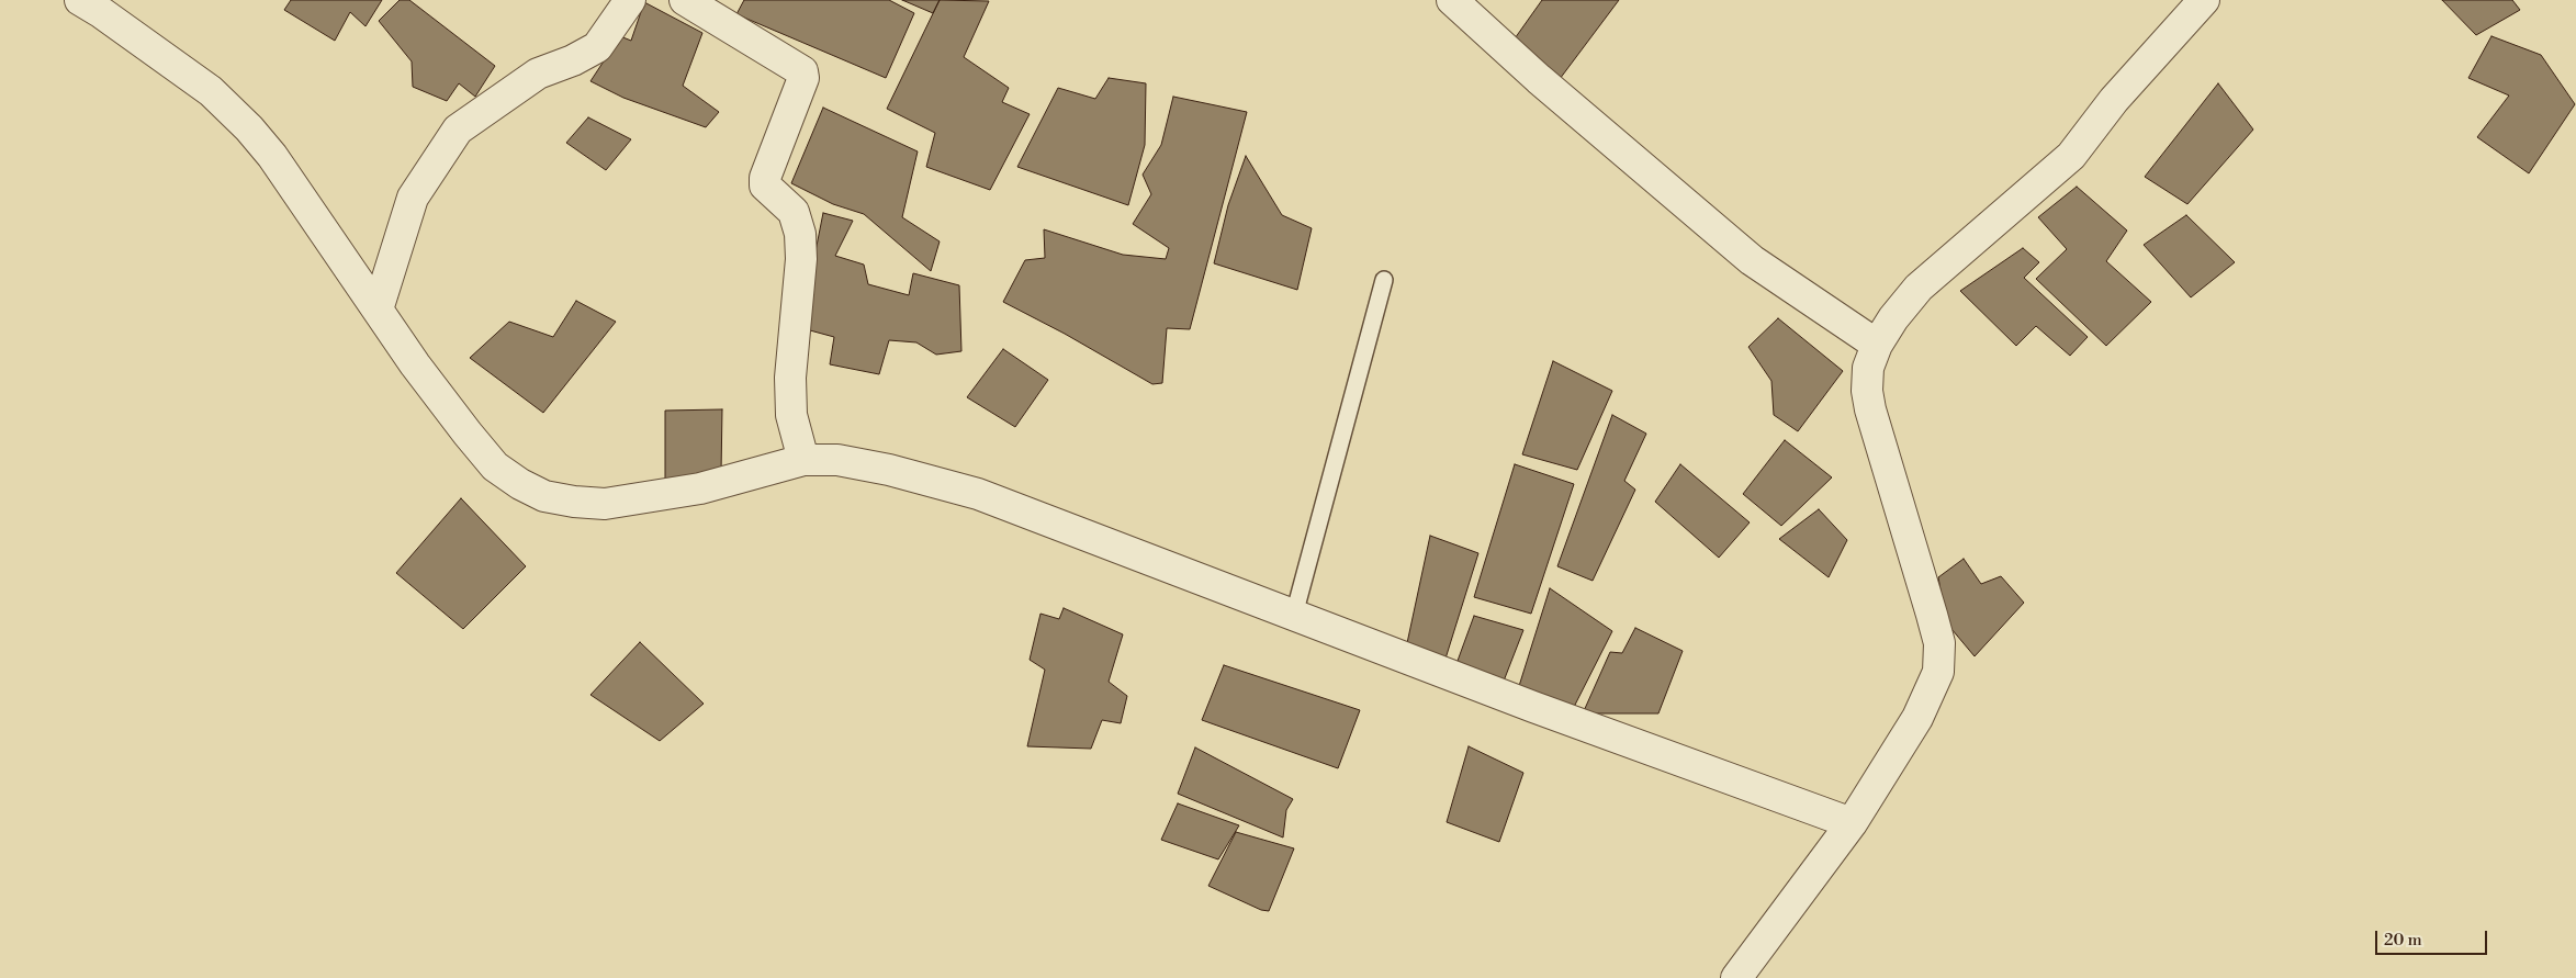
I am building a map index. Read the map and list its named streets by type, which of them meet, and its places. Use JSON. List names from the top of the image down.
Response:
{
  "scale_bar": "20 m"
}
